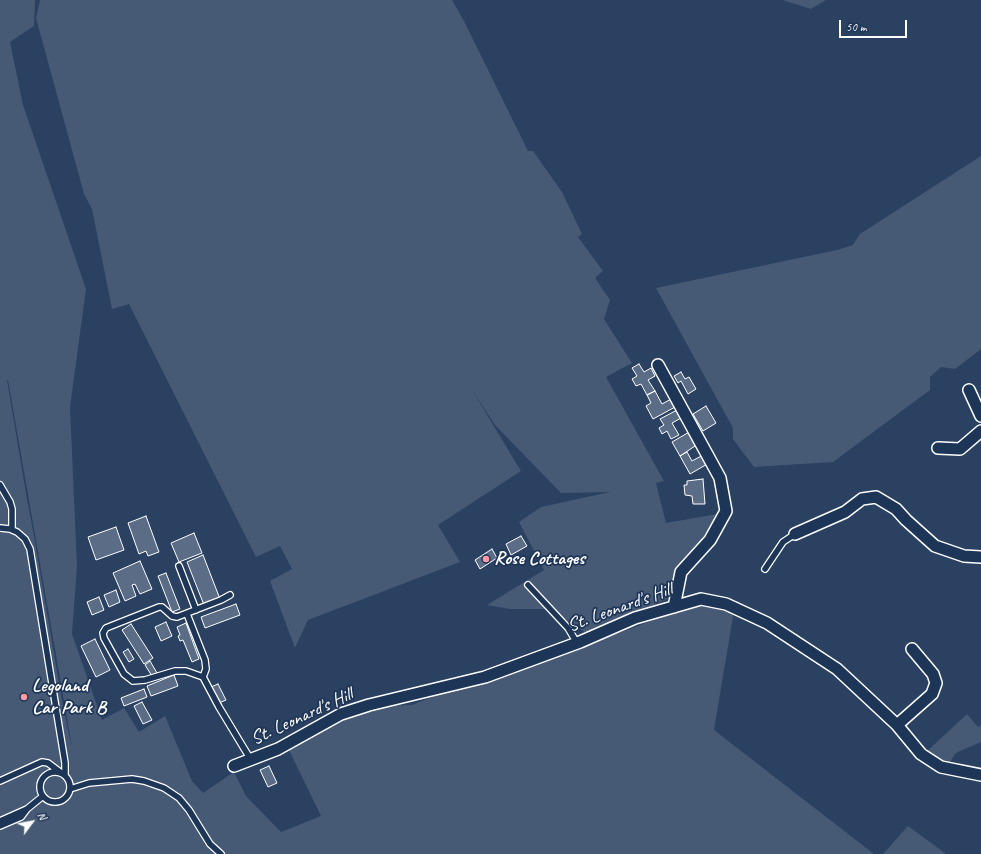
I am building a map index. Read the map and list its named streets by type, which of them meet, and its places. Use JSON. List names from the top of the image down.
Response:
{
  "streets": {
    "street": ["St. Leonard's Hill"]
  },
  "places": ["Rose Cottages", "Legoland Car Park B"],
  "scale_bar": "50 m",
  "north": "top right"
}
